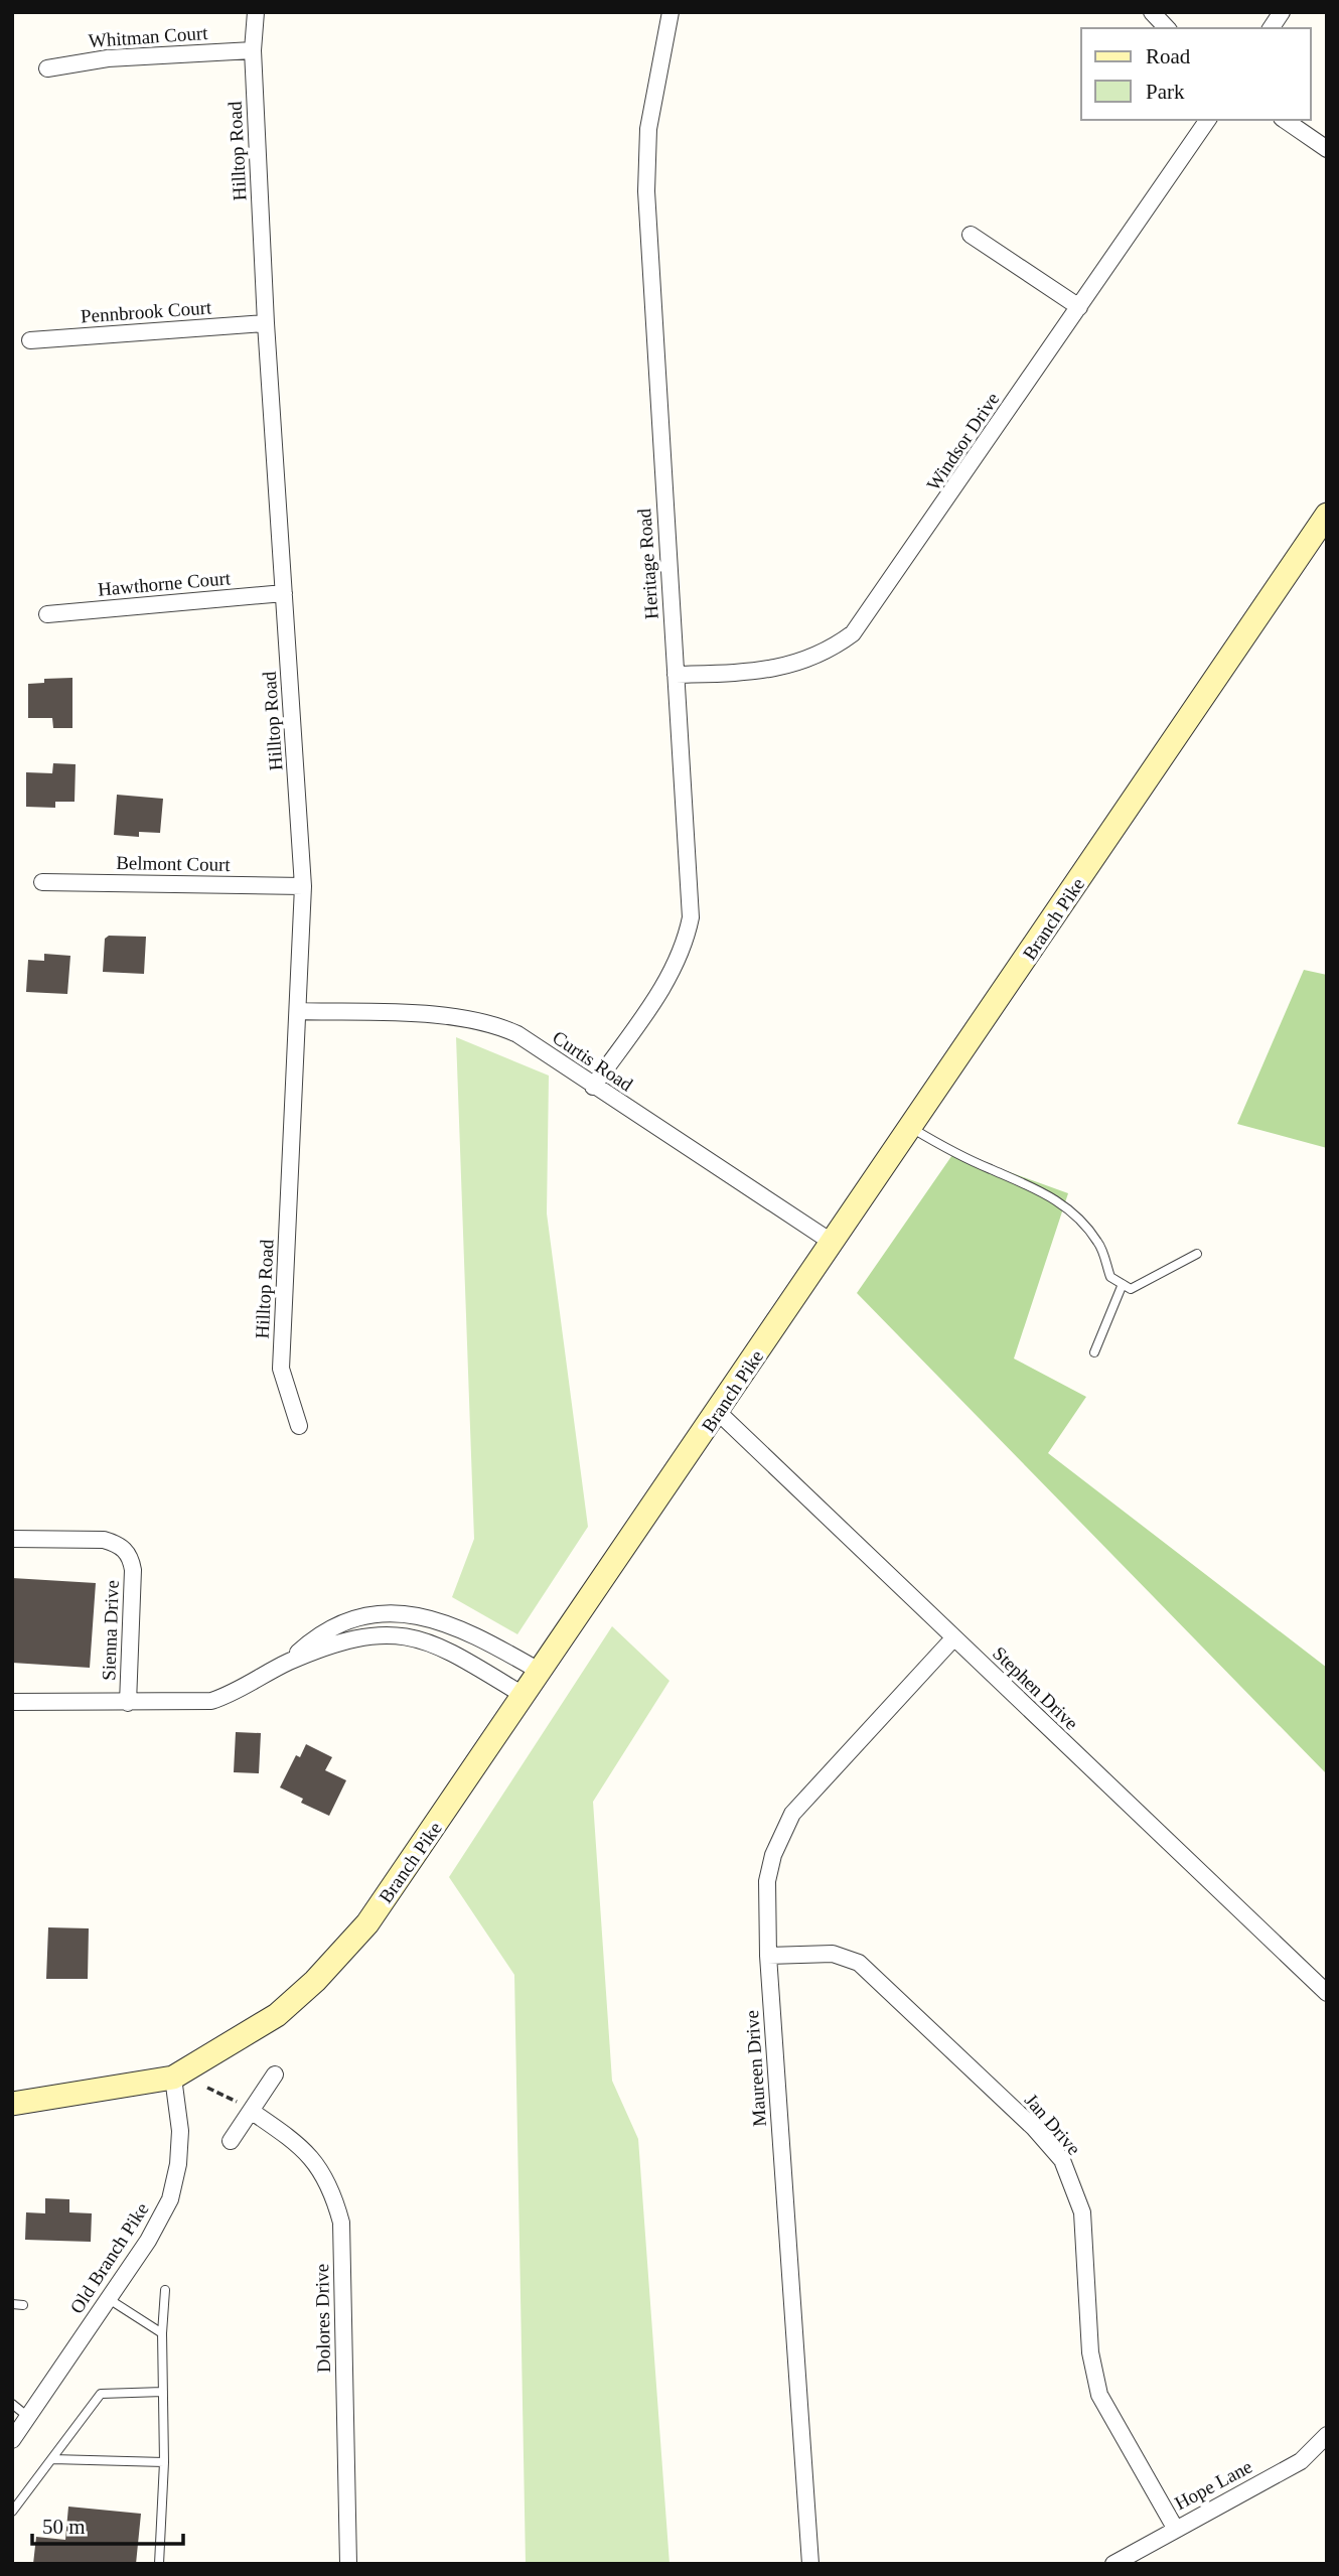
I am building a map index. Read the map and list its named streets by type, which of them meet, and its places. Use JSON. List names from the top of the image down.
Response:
{
  "streets": {
    "street": [
      "Whitman Court",
      "Hilltop Road",
      "Pennbrook Court",
      "Windsor Drive",
      "Heritage Road",
      "Hawthorne Court",
      "Belmont Court",
      "Branch Pike",
      "Curtis Road",
      "Sienna Drive",
      "Stephen Drive",
      "Maureen Drive",
      "Jan Drive",
      "Old Branch Pike",
      "Dolores Drive",
      "Hope Lane"
    ]
  },
  "crossings": [
    ["Whitman Court", "Hilltop Road"],
    ["Hilltop Road", "Pennbrook Court"],
    ["Hilltop Road", "Hawthorne Court"],
    ["Hilltop Road", "Belmont Court"],
    ["Hilltop Road", "Curtis Road"],
    ["Windsor Drive", "Heritage Road"],
    ["Heritage Road", "Curtis Road"],
    ["Branch Pike", "Curtis Road"],
    ["Branch Pike", "Sienna Drive"],
    ["Branch Pike", "Stephen Drive"],
    ["Branch Pike", "Old Branch Pike"],
    ["Stephen Drive", "Maureen Drive"],
    ["Maureen Drive", "Jan Drive"],
    ["Jan Drive", "Hope Lane"]
  ],
  "legend": ["Road", "Park"],
  "scale_bar": "50 m"
}
